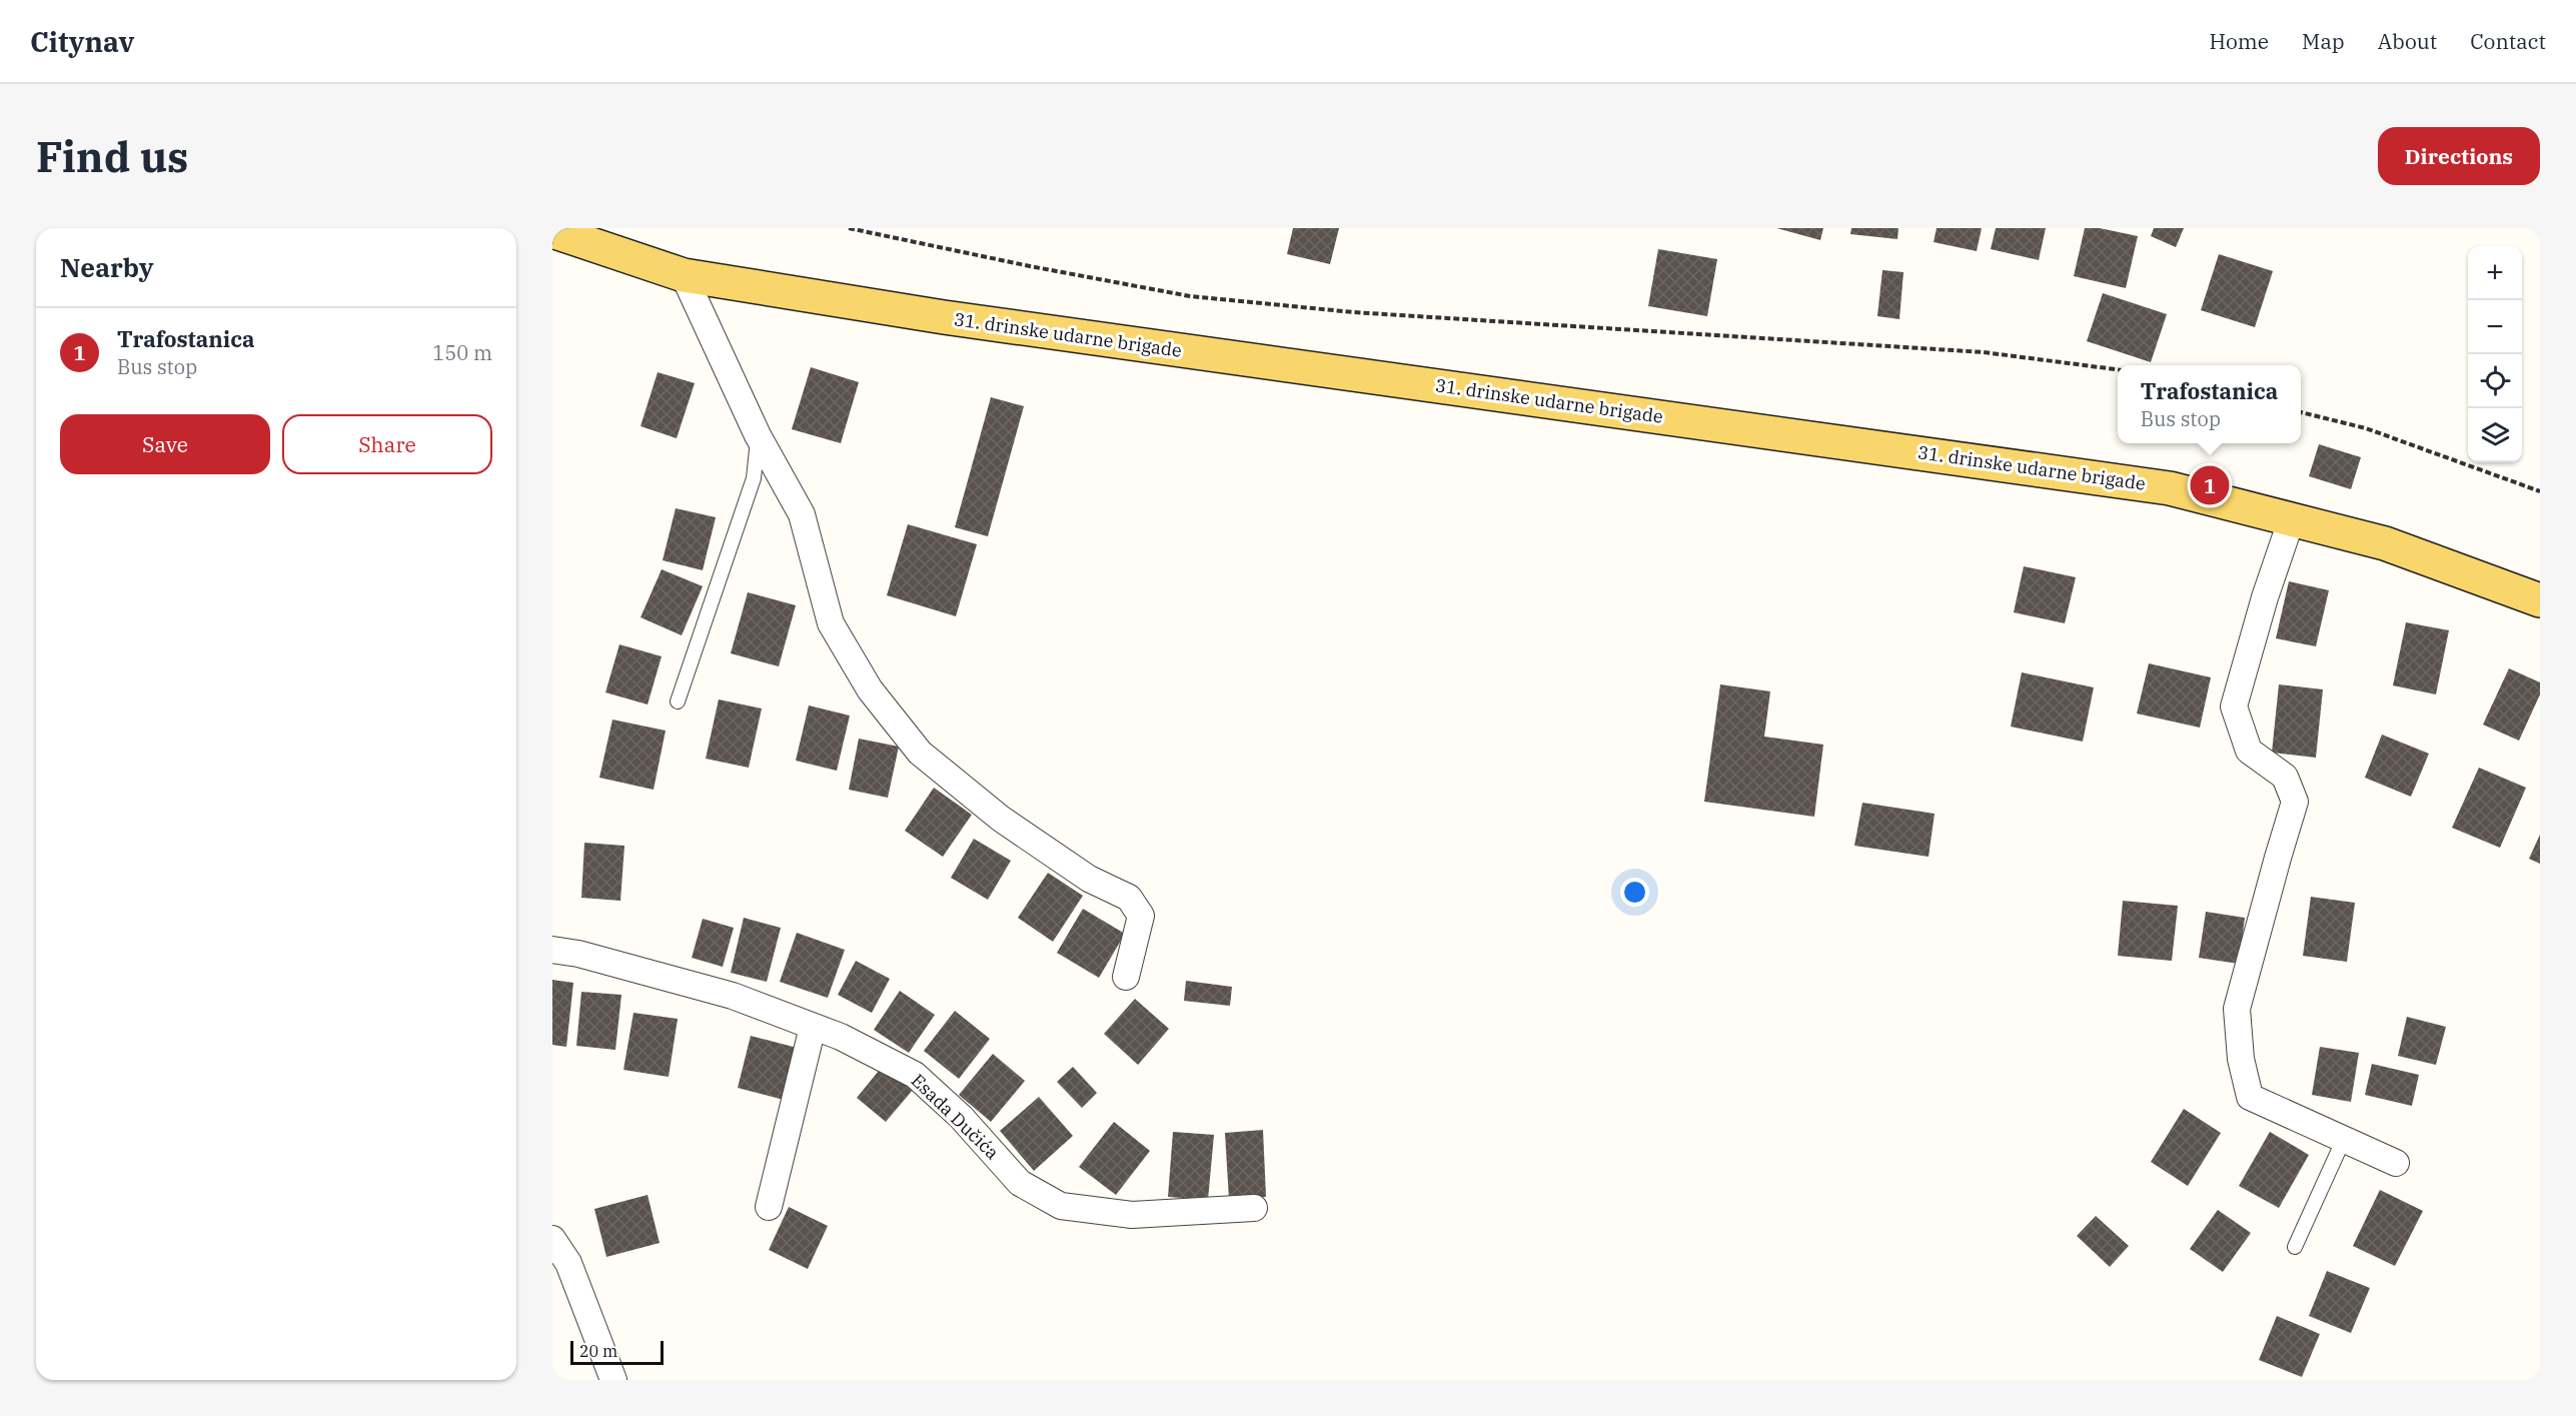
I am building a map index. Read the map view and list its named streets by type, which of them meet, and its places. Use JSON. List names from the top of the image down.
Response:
{
  "streets": {
    "main road": ["31. drinske udarne brigade"],
    "street": ["Esada Dučića"]
  },
  "scale_bar": "20 m",
  "page": {
    "header": "Citynav",
    "nav": [
      "Home",
      "Map",
      "About",
      "Contact"
    ],
    "buttons": [
      "Directions",
      ["Save", "Share"]
    ],
    "title": "Find us",
    "heading": "Nearby",
    "map_buttons": ["+", "−"],
    "list": [
      {
        "mark": "1",
        "name": "Trafostanica",
        "note": "Bus stop",
        "value": "150 m"
      }
    ],
    "popup": ["Trafostanica", "Bus stop"],
    "pins": "1",
    "scale": "20 m"
  }
}
